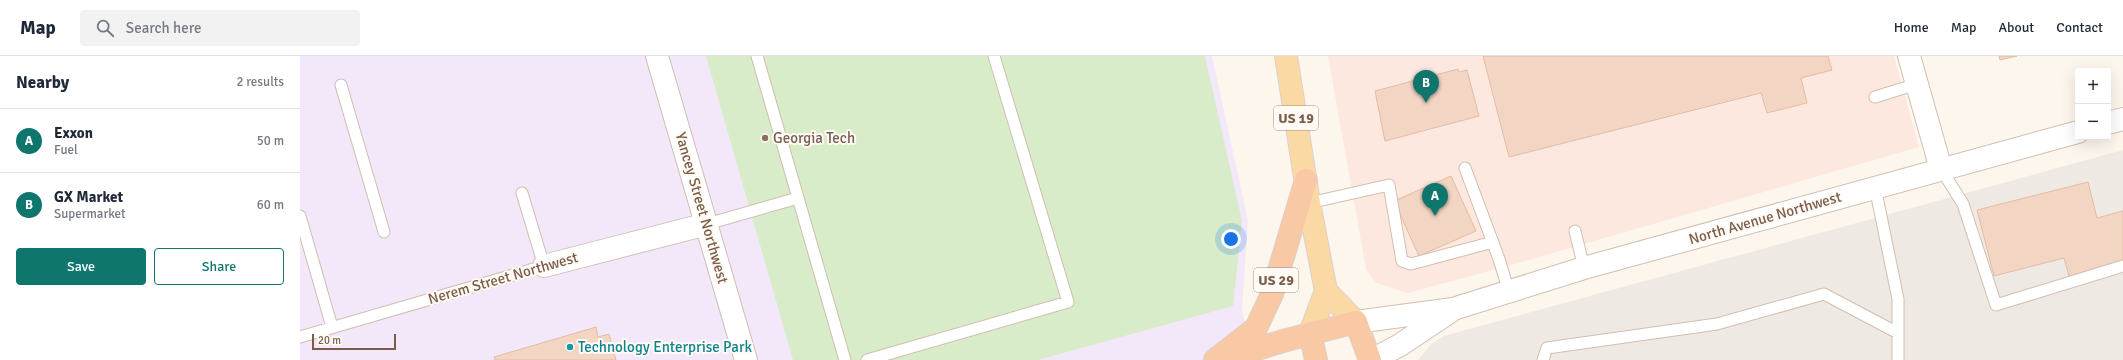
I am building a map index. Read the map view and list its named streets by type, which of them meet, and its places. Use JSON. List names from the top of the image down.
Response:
{
  "streets": {
    "highway": ["North Avenue Northwest", "US 29"],
    "main road": ["US 19"],
    "street": ["Yancey Street Northwest", "Nerem Street Northwest"]
  },
  "crossings": [
    ["US 19", "US 29"],
    ["Yancey Street Northwest", "Nerem Street Northwest"]
  ],
  "places": ["Georgia Tech", "Technology Enterprise Park"],
  "scale_bar": "20 m",
  "page": {
    "header": "Map",
    "search": "Search here",
    "nav": [
      "Home",
      "Map",
      "About",
      "Contact"
    ],
    "heading": ["Nearby", "2 results"],
    "map_buttons": ["+", "−"],
    "pins": ["B", "A"],
    "list": [
      {
        "mark": "A",
        "name": "Exxon",
        "note": "Fuel",
        "value": "50 m"
      },
      {
        "mark": "B",
        "name": "GX Market",
        "note": "Supermarket",
        "value": "60 m"
      }
    ],
    "buttons": ["Save", "Share"],
    "scale": "20 m"
  }
}
